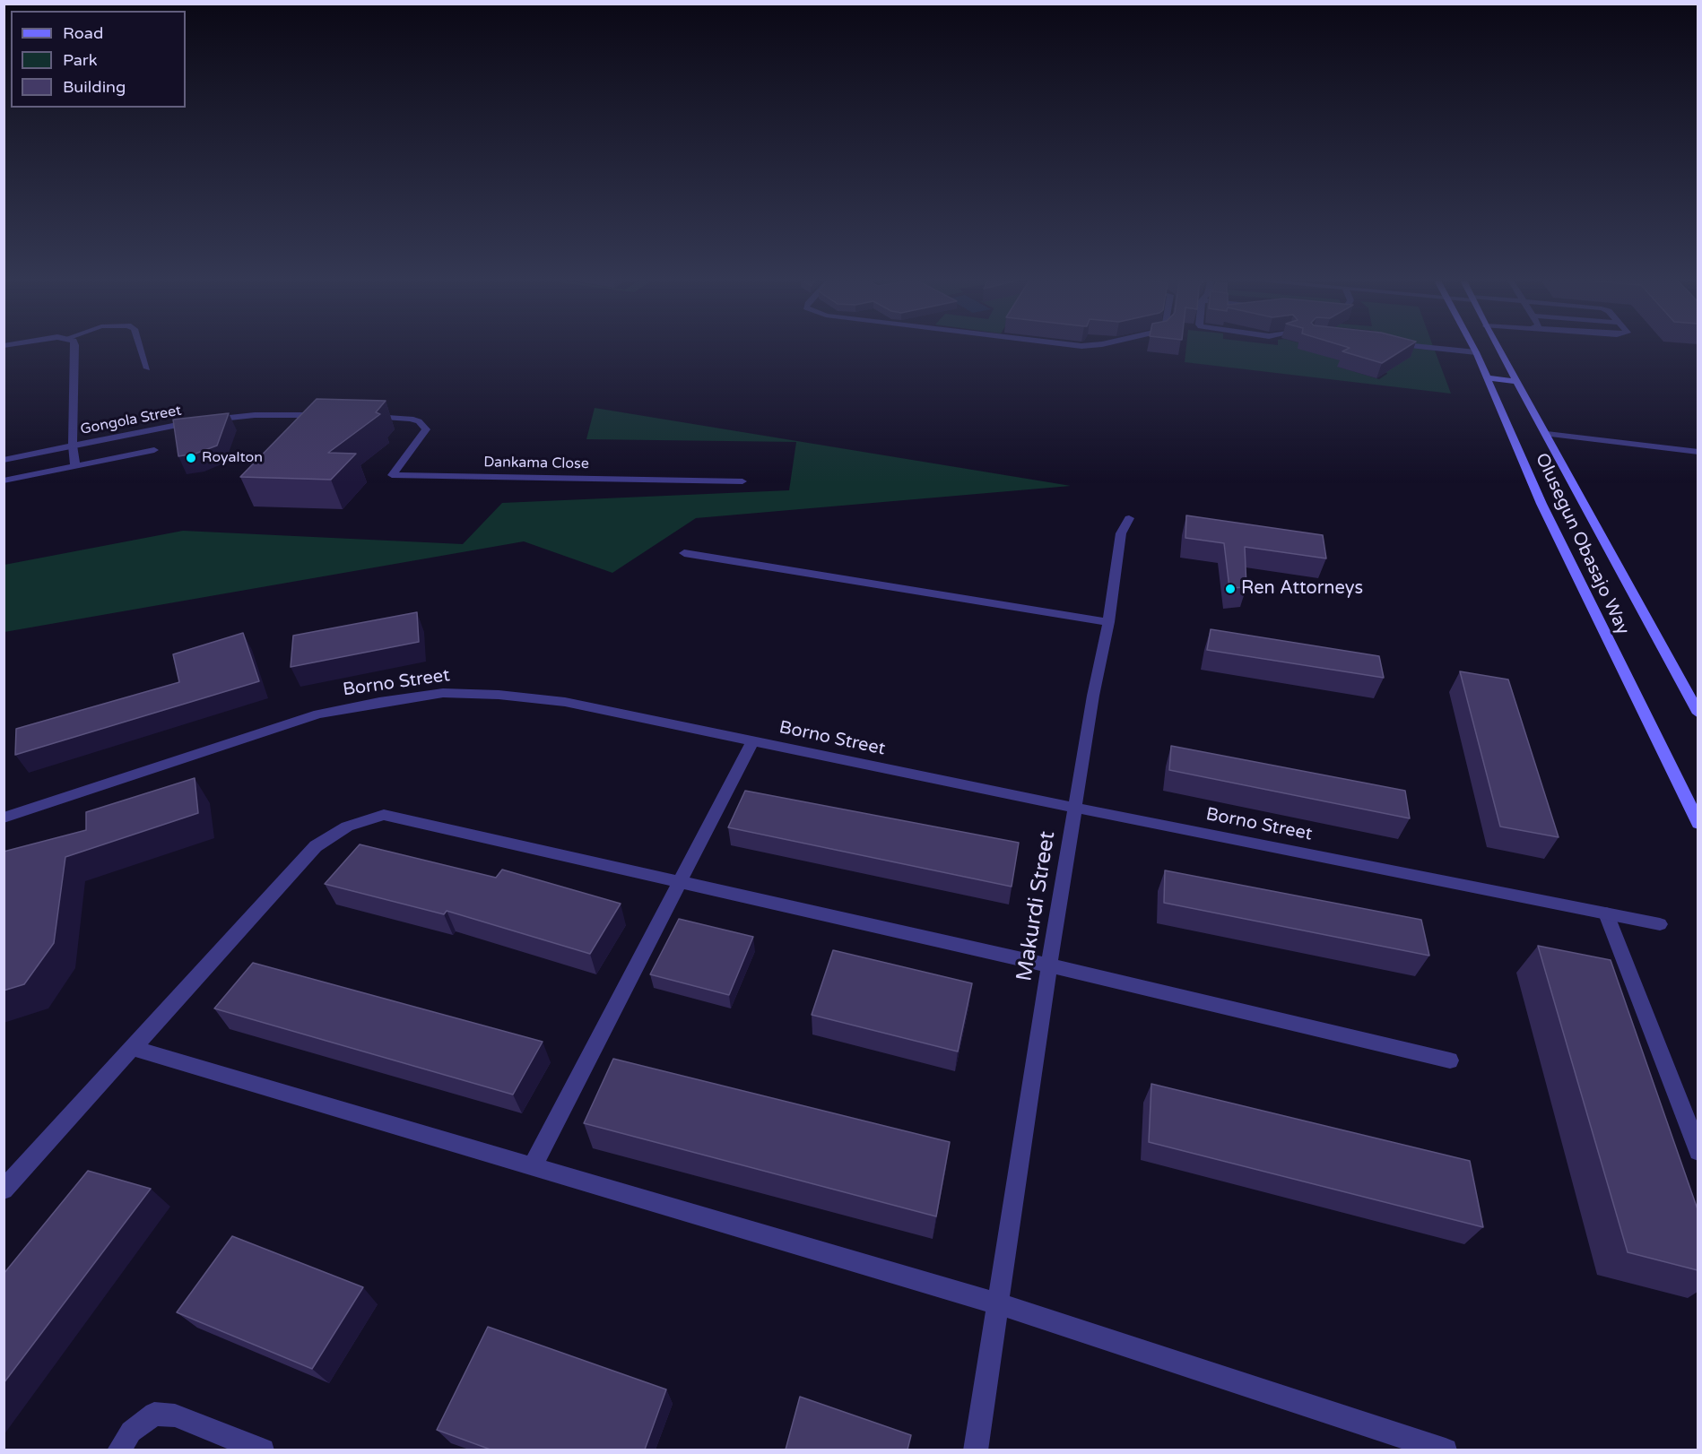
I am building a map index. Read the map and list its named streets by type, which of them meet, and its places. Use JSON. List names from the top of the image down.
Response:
{
  "streets": {
    "main road": ["Olusegun Obasajo Way"],
    "street": [
      "Gongola Street",
      "Dankama Close",
      "Borno Street",
      "Makurdi Street"
    ]
  },
  "crossings": [
    ["Borno Street", "Makurdi Street"]
  ],
  "places": ["Royalton", "Ren Attorneys"],
  "legend": ["Road", "Park", "Building"]
}
